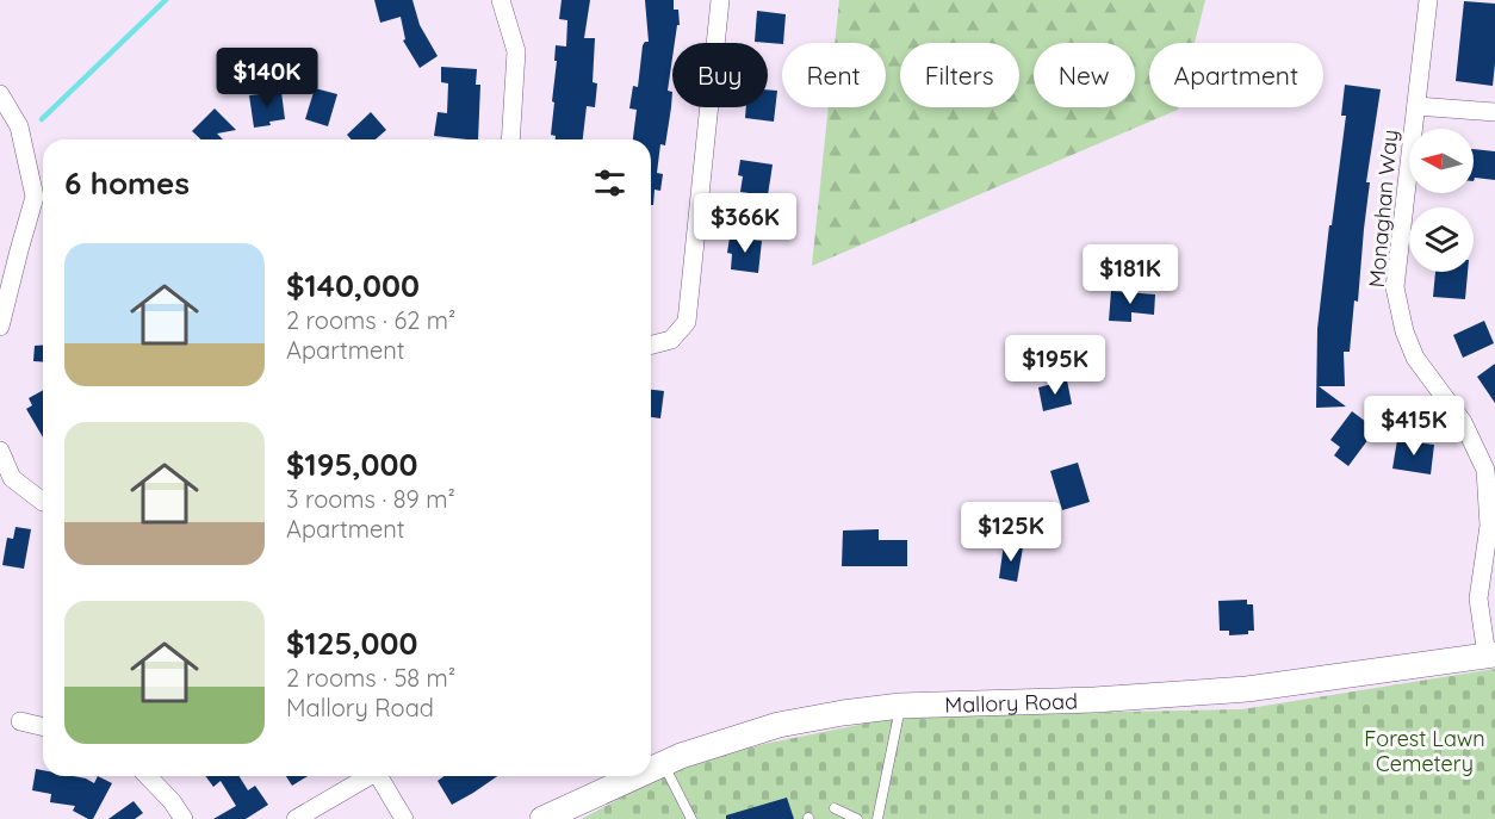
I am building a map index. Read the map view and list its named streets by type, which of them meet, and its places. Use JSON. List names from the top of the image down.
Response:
{
  "streets": {
    "street": ["Monaghan Way", "Mallory Road"]
  },
  "crossings": [
    ["Monaghan Way", "Mallory Road"]
  ],
  "parks": ["Forest Lawn Cemetery"],
  "north": "left",
  "page": {
    "chip": [
      "Buy",
      "Rent",
      "Filters",
      "New",
      "Apartment"
    ],
    "price": [
      "$140K",
      "$366K",
      "$181K",
      "$195K",
      "$415K",
      "$125K"
    ],
    "heading": "6 homes",
    "list": [
      {
        "name": "$140,000",
        "note": "2 rooms · 62 m² · Apartment"
      },
      {
        "name": "$195,000",
        "note": "3 rooms · 89 m² · Apartment"
      },
      {
        "name": "$125,000",
        "note": "2 rooms · 58 m² · Mallory Road"
      }
    ]
  }
}
